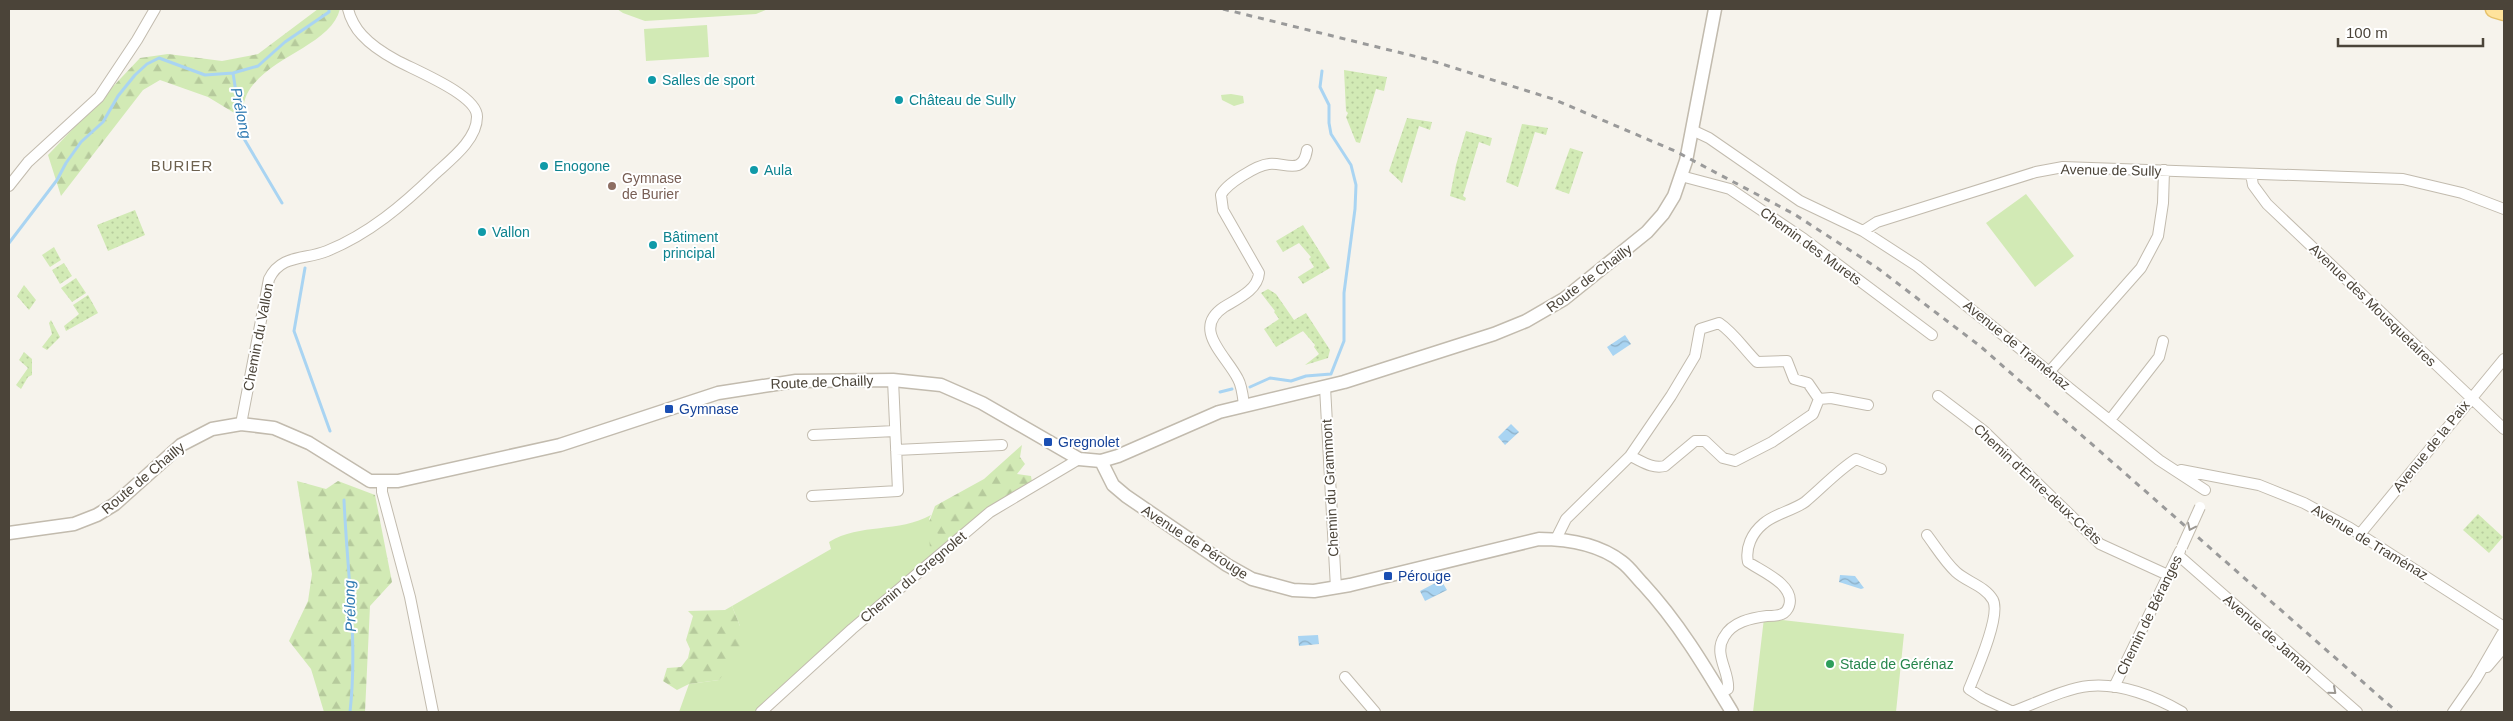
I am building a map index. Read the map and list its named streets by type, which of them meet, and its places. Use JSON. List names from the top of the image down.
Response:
{
  "streets": {
    "street": [
      "Avenue de Sully",
      "Chemin des Murets",
      "Route de Chailly",
      "Avenue des Mousquetaires",
      "Chemin du Vallon",
      "Avenue de Traménaz",
      "Avenue de la Paix",
      "Chemin d'Entre-deux-Crêts",
      "Chemin du Grammont",
      "Avenue de Pérouge",
      "Chemin du Gregnolet",
      "Chemin de Béranges",
      "Avenue de Jaman"
    ]
  },
  "crossings": [
    ["Avenue de Sully", "Avenue des Mousquetaires"],
    ["Avenue de Sully", "Avenue de Traménaz"],
    ["Chemin des Murets", "Route de Chailly"],
    ["Route de Chailly", "Chemin du Vallon"],
    ["Route de Chailly", "Chemin du Grammont"],
    ["Route de Chailly", "Avenue de Pérouge"],
    ["Route de Chailly", "Chemin du Gregnolet"],
    ["Avenue des Mousquetaires", "Avenue de la Paix"],
    ["Avenue de Traménaz", "Avenue de la Paix"],
    ["Avenue de Traménaz", "Chemin de Béranges"],
    ["Chemin d'Entre-deux-Crêts", "Chemin de Béranges"],
    ["Chemin du Grammont", "Avenue de Pérouge"],
    ["Chemin de Béranges", "Avenue de Jaman"]
  ],
  "one_way": ["Avenue de Jaman"],
  "districts": ["BURIER"],
  "water": ["Prélong"],
  "places": {
    "other": [
      "Salles de sport",
      "Château de Sully",
      "Enogone",
      "Aula",
      "Gymnase de Burier",
      "Vallon",
      "Bâtiment principal",
      "Stade de Gérénaz"
    ],
    "transit": ["Gymnase", "Gregnolet", "Pérouge"]
  },
  "scale_bar": "100 m"
}
